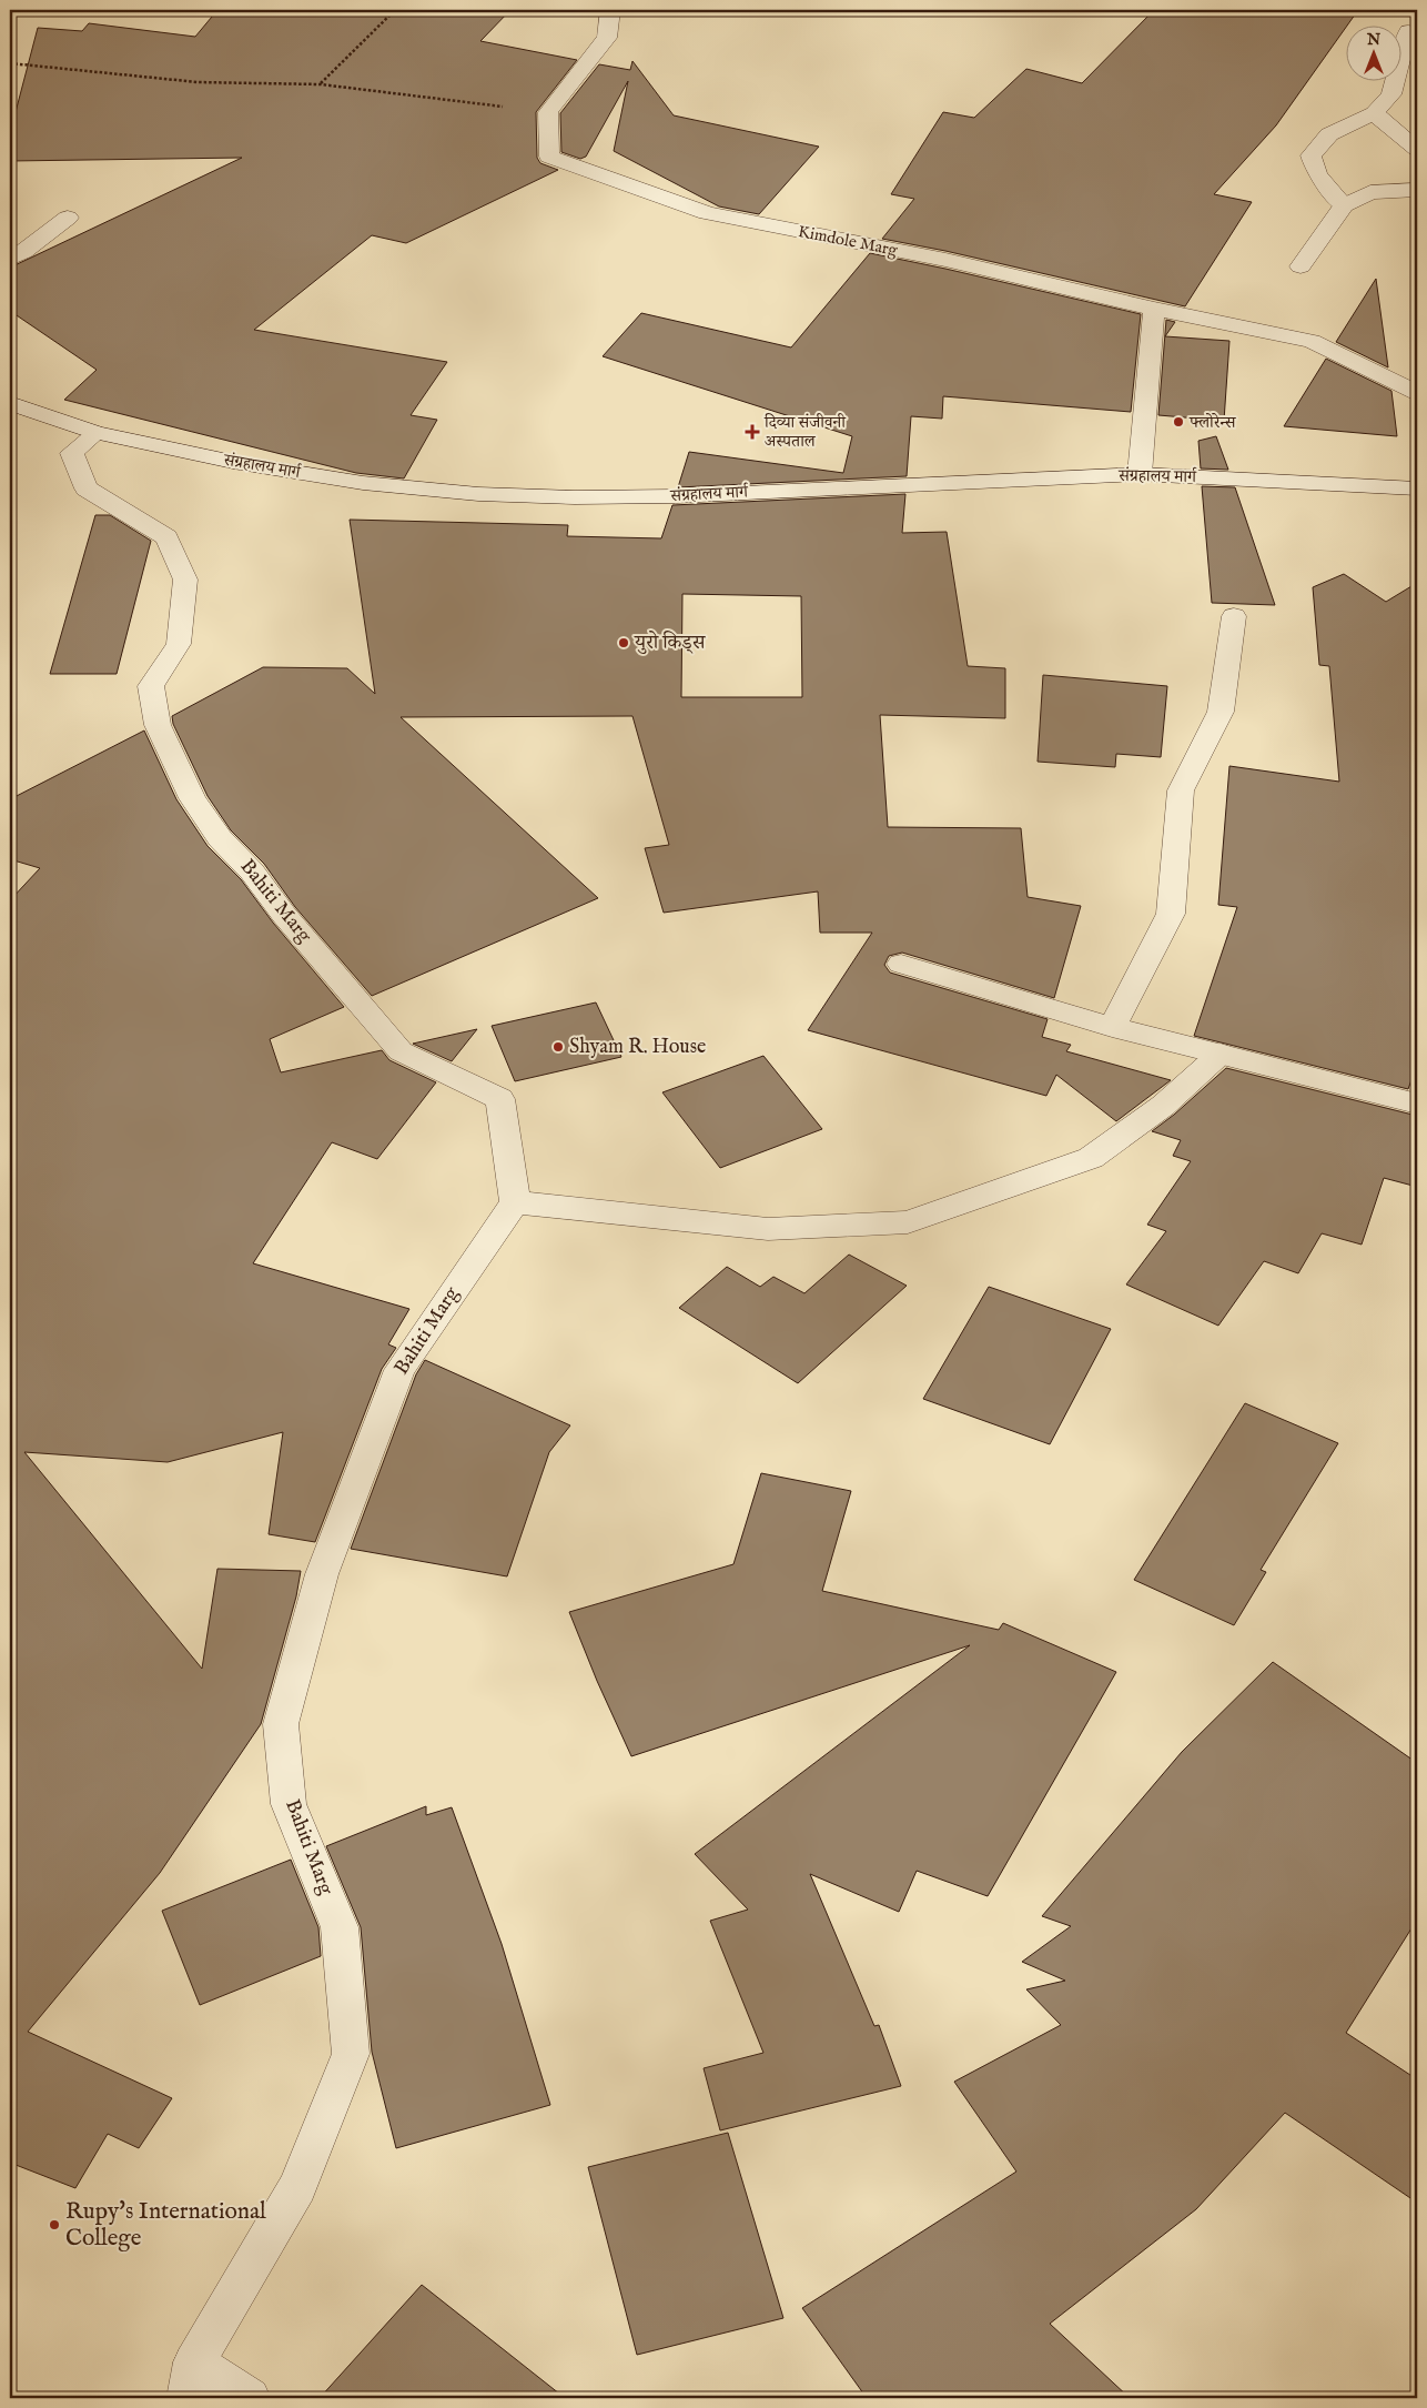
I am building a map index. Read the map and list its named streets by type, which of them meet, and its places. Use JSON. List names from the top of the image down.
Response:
{
  "streets": {
    "street": ["Kimdole Marg", "संग्रहालय मार्ग", "Bahiti Marg"]
  },
  "crossings": [
    ["संग्रहालय मार्ग", "Bahiti Marg"]
  ],
  "places": {
    "other": [
      "फ्लोरेन्स",
      "युरो किड्स",
      "Shyam R. House",
      "Rupy's International College"
    ],
    "health": ["दिव्या संजीवनी अस्पताल"]
  },
  "north": "top"
}
